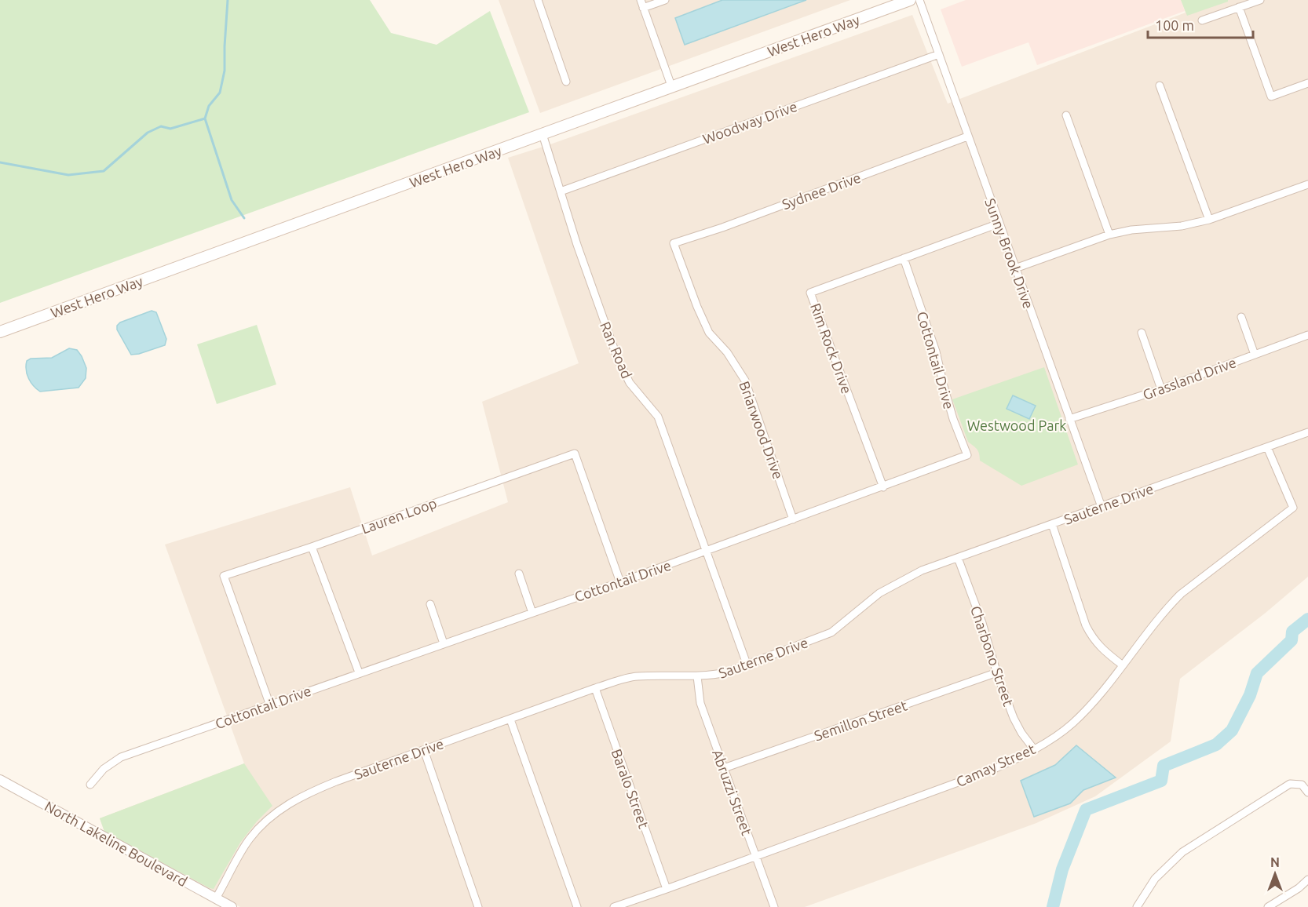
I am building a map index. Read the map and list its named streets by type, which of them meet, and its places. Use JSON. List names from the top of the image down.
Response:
{
  "streets": {
    "main road": ["West Hero Way"],
    "street": [
      "Woodway Drive",
      "Sydnee Drive",
      "Sunny Brook Drive",
      "Rim Rock Drive",
      "Ran Road",
      "Cottontail Drive",
      "Grassland Drive",
      "Briarwood Drive",
      "Sauterne Drive",
      "Lauren Loop",
      "Charbono Street",
      "Semillon Street",
      "Camay Street",
      "Baralo Street",
      "Abruzzi Street",
      "North Lakeline Boulevard"
    ]
  },
  "crossings": [
    ["West Hero Way", "Ran Road"],
    ["Woodway Drive", "Sunny Brook Drive"],
    ["Woodway Drive", "Ran Road"],
    ["Sydnee Drive", "Sunny Brook Drive"],
    ["Sydnee Drive", "Briarwood Drive"],
    ["Sunny Brook Drive", "Rim Rock Drive"],
    ["Sunny Brook Drive", "Grassland Drive"],
    ["Sunny Brook Drive", "Sauterne Drive"],
    ["Rim Rock Drive", "Cottontail Drive"],
    ["Ran Road", "Cottontail Drive"],
    ["Ran Road", "Sauterne Drive"],
    ["Cottontail Drive", "Briarwood Drive"],
    ["Cottontail Drive", "Lauren Loop"],
    ["Sauterne Drive", "Charbono Street"],
    ["Sauterne Drive", "Camay Street"],
    ["Sauterne Drive", "Baralo Street"],
    ["Sauterne Drive", "Abruzzi Street"],
    ["Sauterne Drive", "North Lakeline Boulevard"],
    ["Charbono Street", "Semillon Street"],
    ["Charbono Street", "Camay Street"],
    ["Semillon Street", "Abruzzi Street"],
    ["Camay Street", "Baralo Street"],
    ["Camay Street", "Abruzzi Street"]
  ],
  "parks": ["Westwood Park"],
  "scale_bar": "100 m",
  "north": "top"
}
